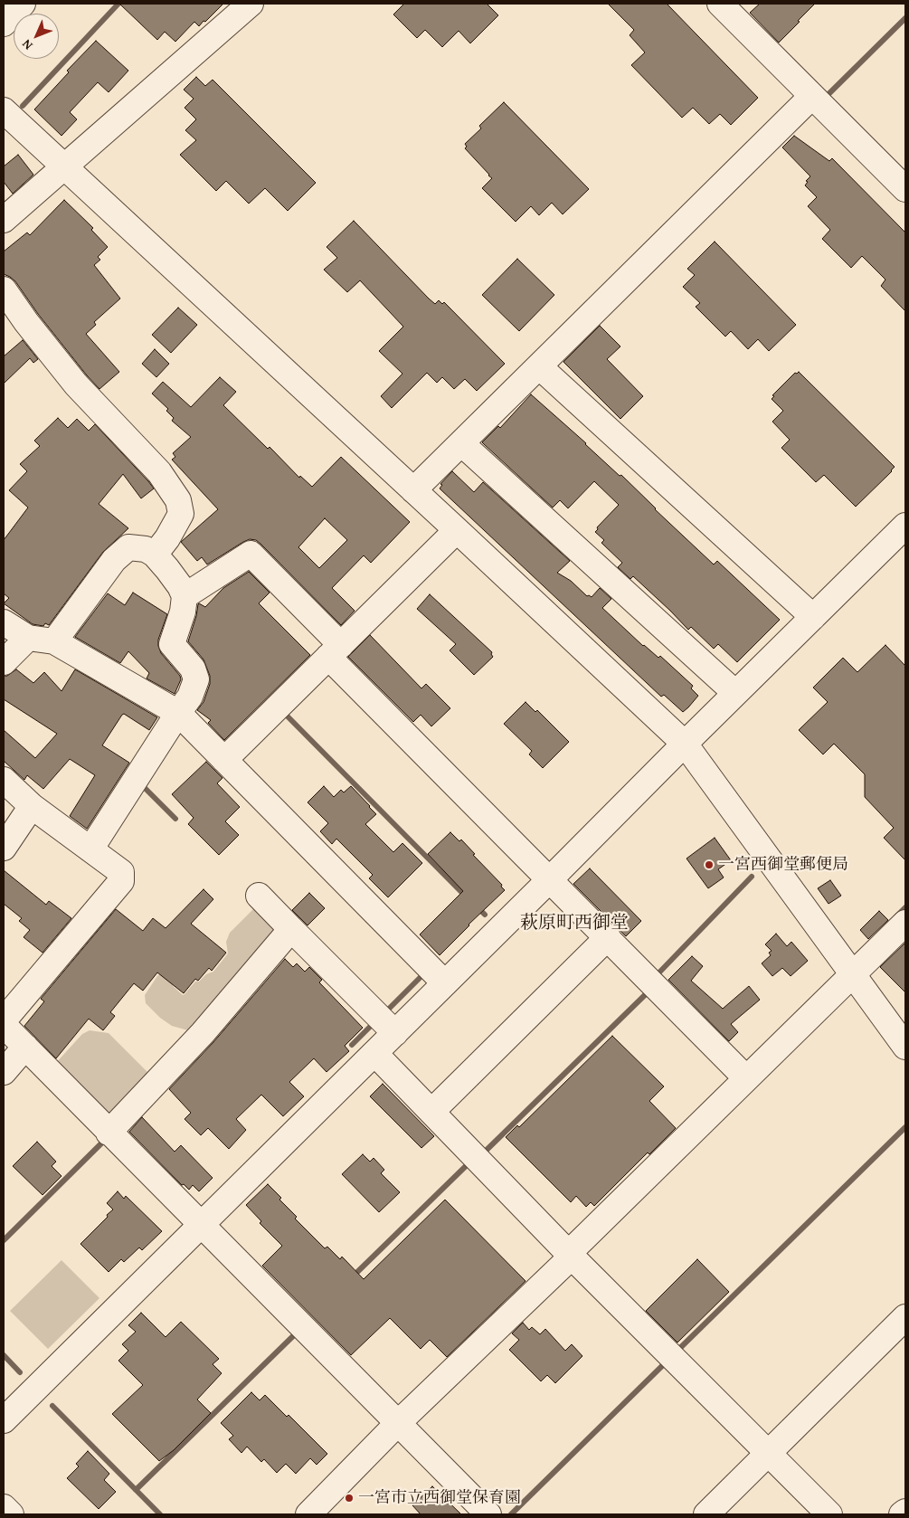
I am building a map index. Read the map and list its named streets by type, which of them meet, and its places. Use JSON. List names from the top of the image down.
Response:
{
  "districts": ["萩原町西御堂"],
  "places": ["一宮西御堂郵便局", "一宮市立西御堂保育園"],
  "north": "bottom left"
}
